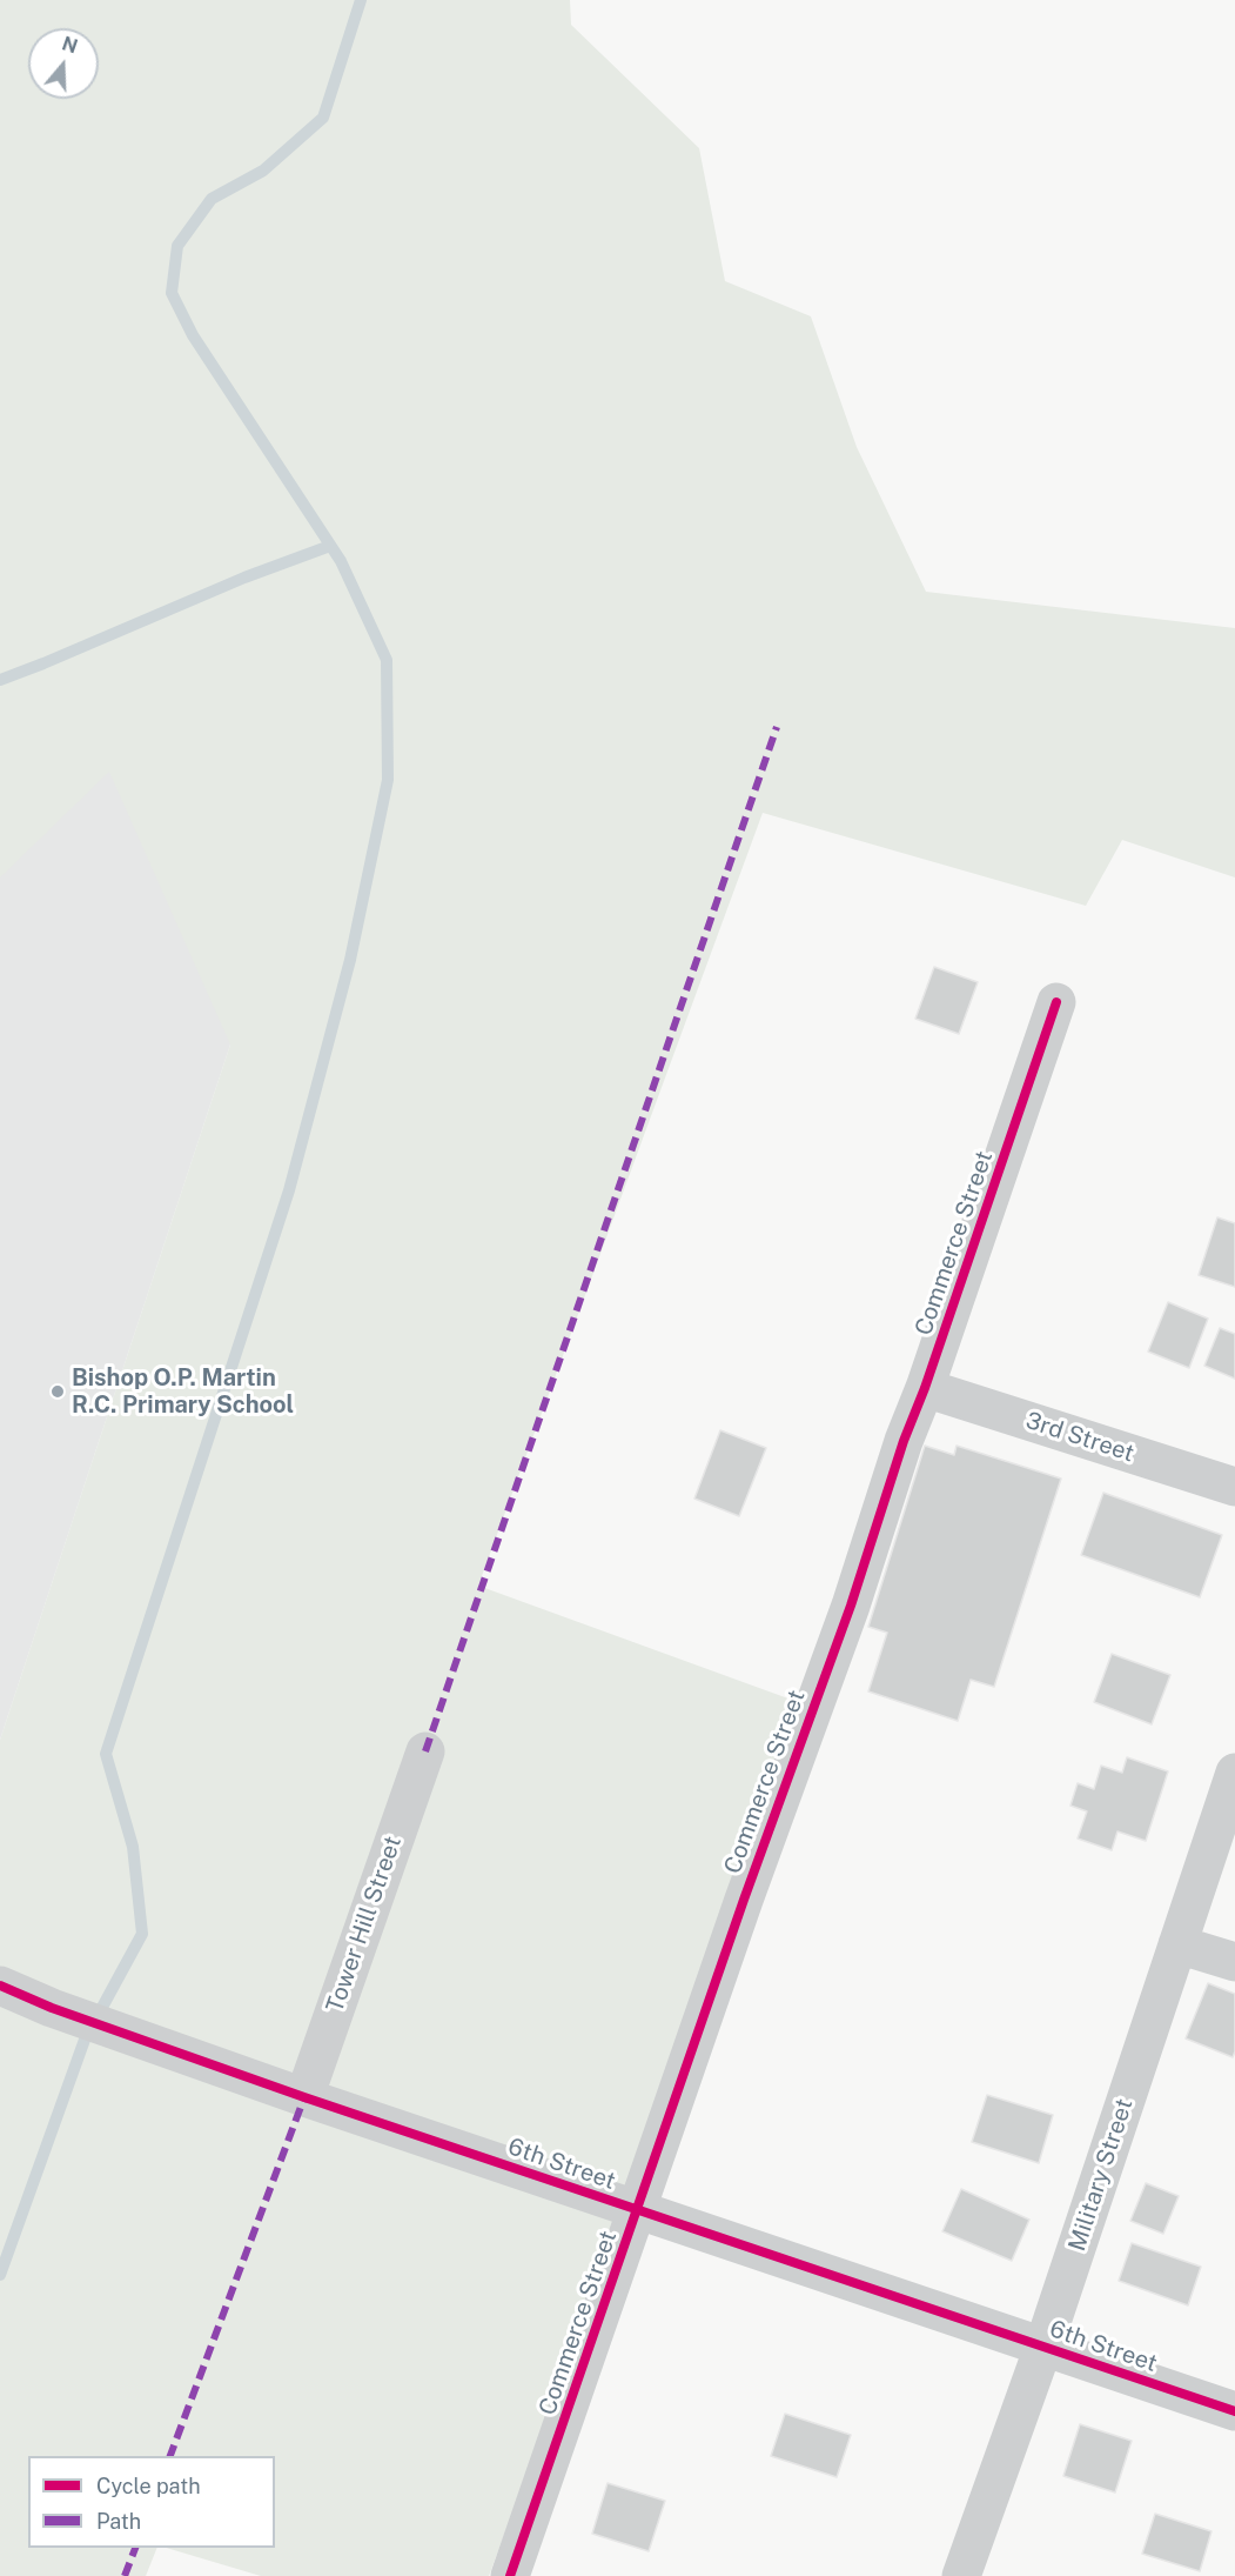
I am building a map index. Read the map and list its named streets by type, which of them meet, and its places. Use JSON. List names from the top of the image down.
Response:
{
  "streets": {
    "street": [
      "Commerce Street",
      "3rd Street",
      "Tower Hill Street",
      "6th Street",
      "Military Street"
    ]
  },
  "crossings": [
    ["Commerce Street", "3rd Street"],
    ["Commerce Street", "6th Street"],
    ["Tower Hill Street", "6th Street"],
    ["6th Street", "Military Street"]
  ],
  "places": ["Bishop O.P. Martin R.C. Primary School"],
  "legend": ["Cycle path", "Path"],
  "north": "top"
}
